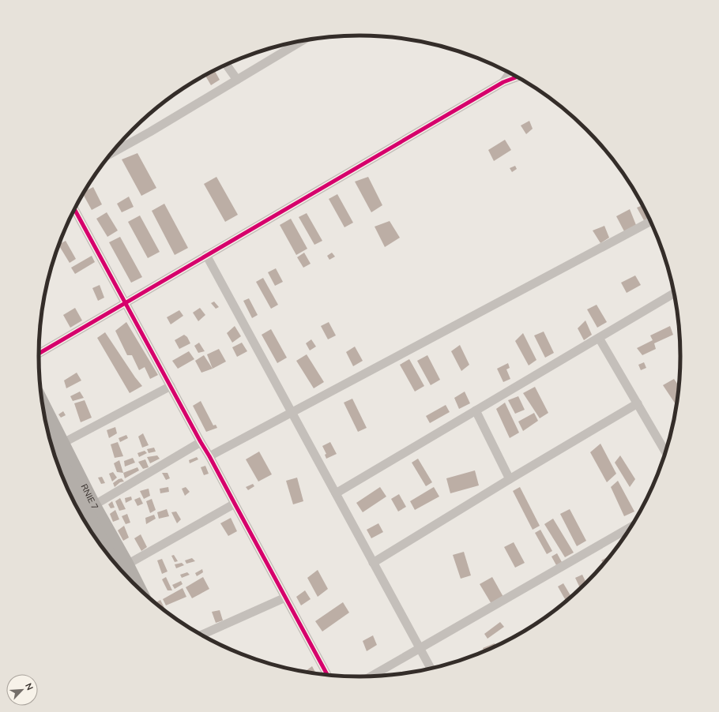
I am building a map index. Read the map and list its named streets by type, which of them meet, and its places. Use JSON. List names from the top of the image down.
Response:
{
  "streets": {
    "main road": ["RNIE 7"]
  },
  "north": "top right"
}
